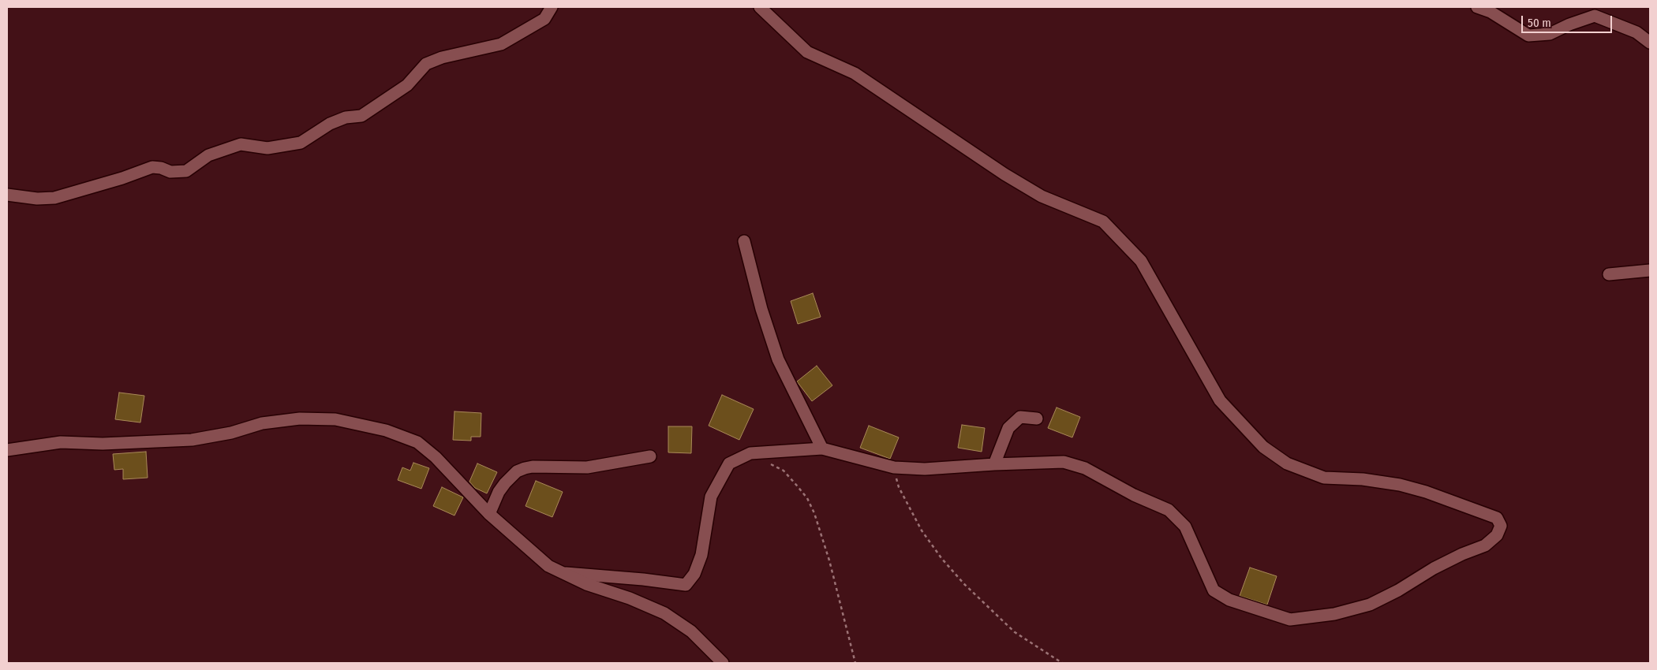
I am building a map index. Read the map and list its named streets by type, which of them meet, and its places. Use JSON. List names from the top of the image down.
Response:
{
  "scale_bar": "50 m"
}
